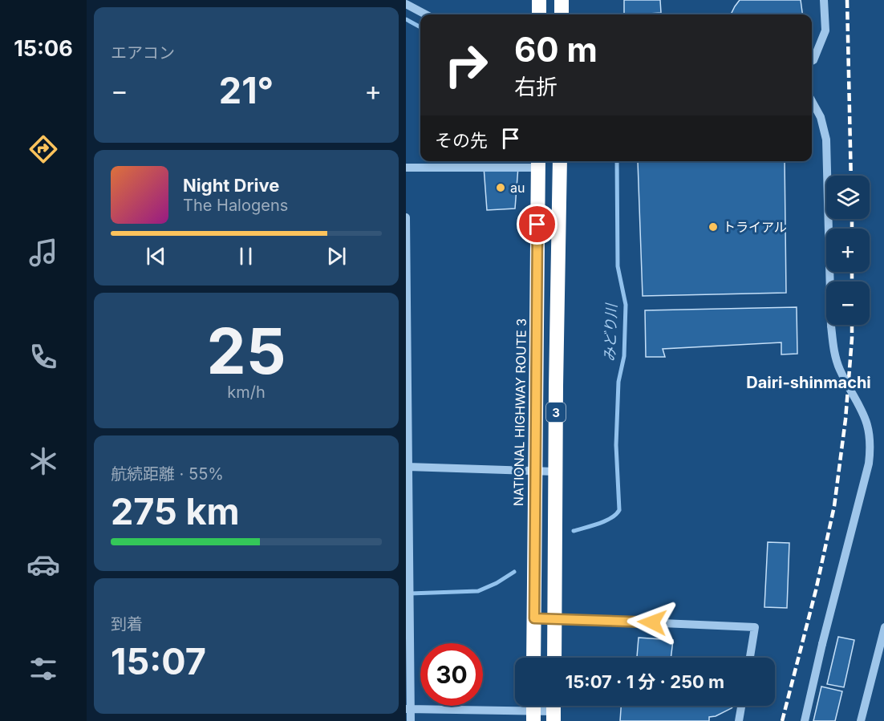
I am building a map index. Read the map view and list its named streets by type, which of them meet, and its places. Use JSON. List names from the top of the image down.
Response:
{
  "streets": {
    "highway": ["NATIONAL HIGHWAY ROUTE 3", "3"]
  },
  "districts": ["Dairi-shinmachi"],
  "water": ["みどり川"],
  "places": ["au", "トライアル"],
  "page": {
    "tabs": "15:06",
    "tile": [
      "エアコン",
      ["25", "km/h"],
      ["航続距離 · 55%", "275 km"],
      ["到着", "15:07"]
    ],
    "turn": ["60 m", "右折"],
    "heat": ["−", "21°", "+"],
    "then": "その先",
    "song": ["Night Drive", "The Halogens"],
    "map_buttons": ["+", "−"],
    "limit": "30",
    "trip": "15:07 · 1 分 · 250 m"
  }
}
